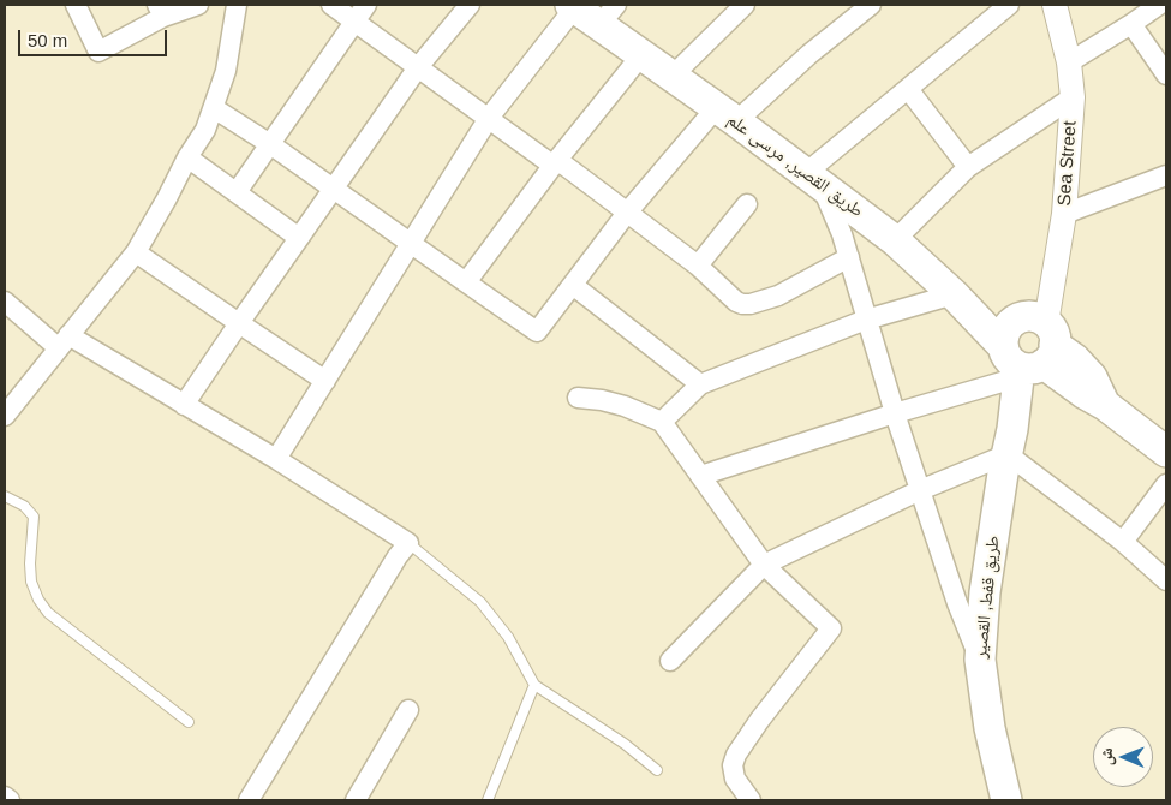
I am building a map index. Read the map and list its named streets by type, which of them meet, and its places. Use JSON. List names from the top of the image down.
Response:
{
  "streets": {
    "main road": ["طريق القصير, مرسى علم", "طريق قفط, القصير"],
    "street": ["Sea Street"]
  },
  "crossings": [
    ["Sea Street", "طريق القصير, مرسى علم"],
    ["Sea Street", "طريق قفط, القصير"],
    ["طريق القصير, مرسى علم", "طريق قفط, القصير"]
  ],
  "scale_bar": "50 m",
  "north": "left"
}
